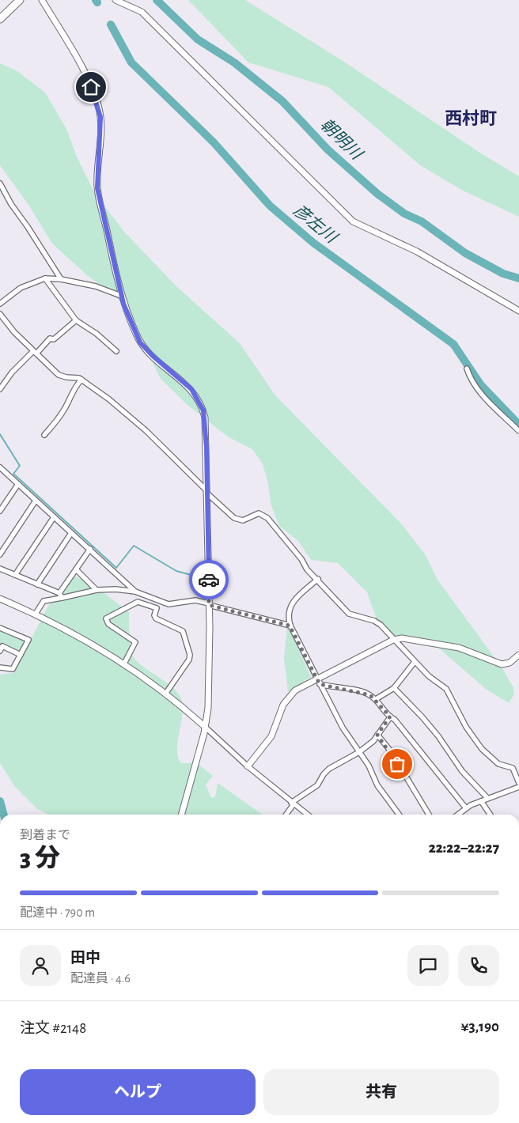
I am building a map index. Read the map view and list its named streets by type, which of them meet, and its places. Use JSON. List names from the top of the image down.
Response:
{
  "districts": ["西村町"],
  "water": ["朝明川", "彦左川"],
  "page": {
    "heading": ["3 分", "到着まで", "22:22–22:27"],
    "panel": [
      "田中",
      "配達員 · 4.6",
      "注文 #2148",
      "¥3,190"
    ],
    "bar": "配達中 · 790 m",
    "buttons": ["ヘルプ", "共有"]
  }
}
